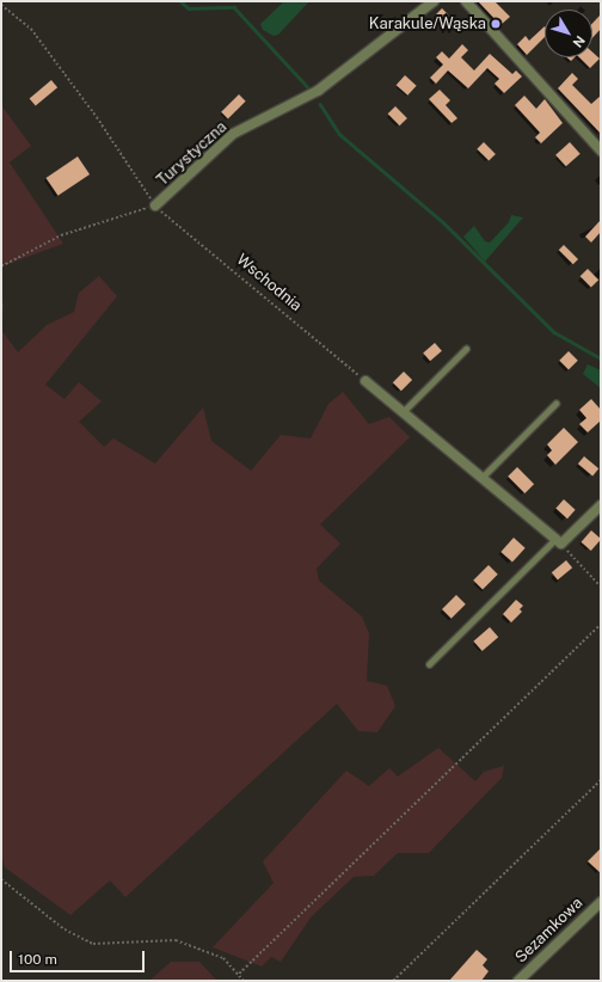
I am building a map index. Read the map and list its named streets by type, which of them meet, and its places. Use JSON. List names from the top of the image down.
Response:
{
  "streets": {
    "street": ["Turystyczna", "Sezamkowa"],
    "path": ["Wschodnia"]
  },
  "crossings": [
    ["Turystyczna", "Wschodnia"]
  ],
  "places": ["Karakule/Wąska"],
  "scale_bar": "100 m",
  "north": "bottom right"
}
